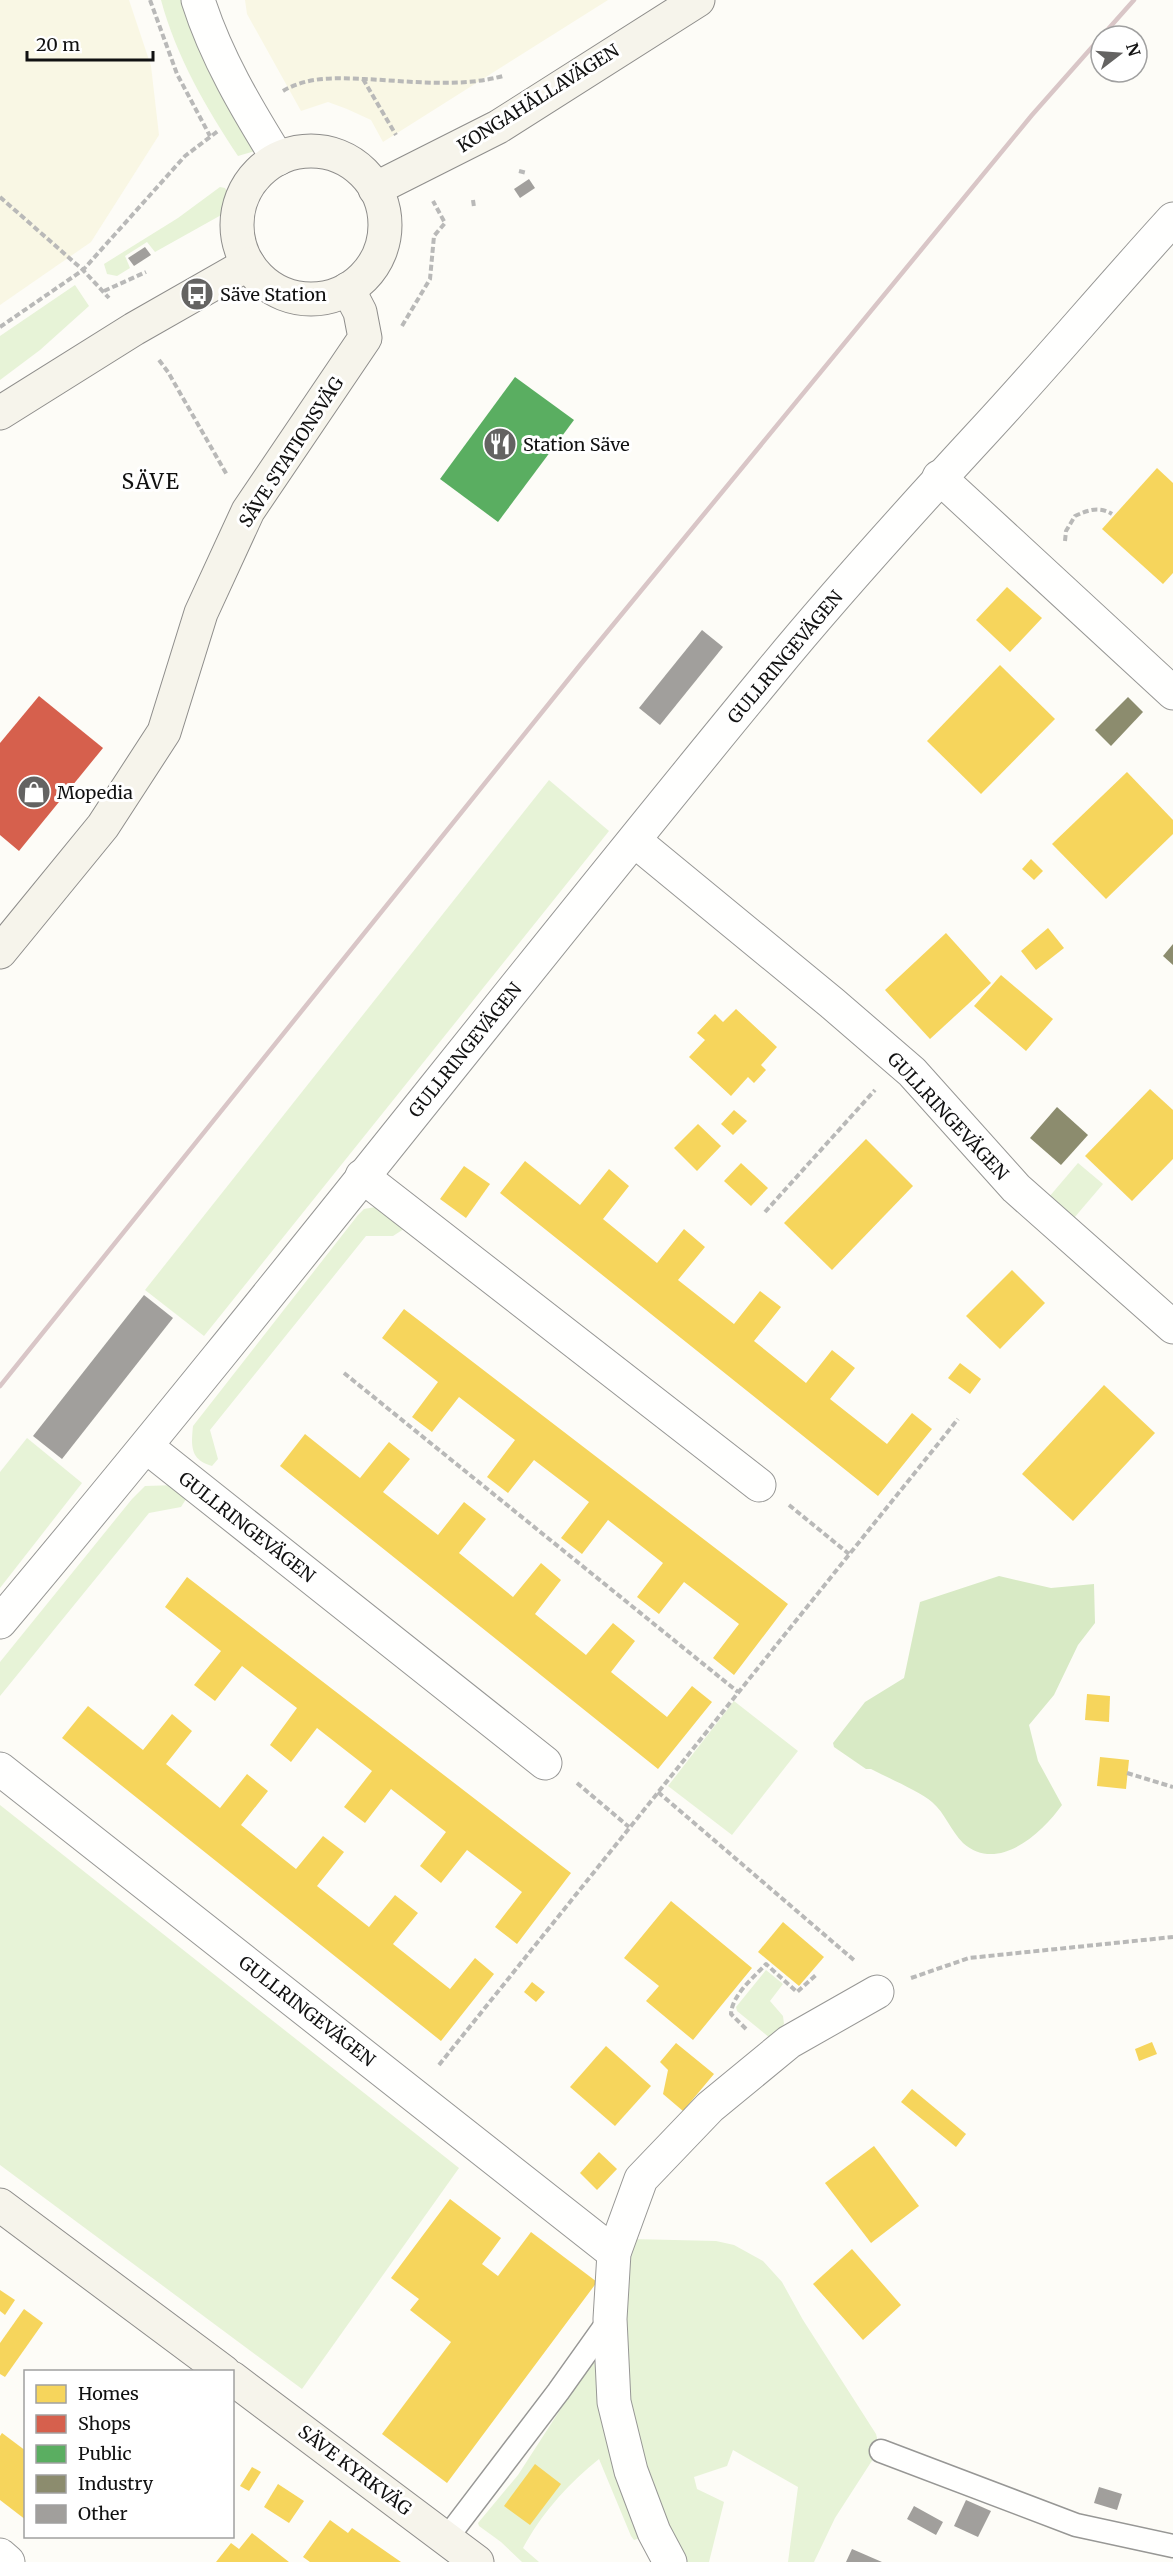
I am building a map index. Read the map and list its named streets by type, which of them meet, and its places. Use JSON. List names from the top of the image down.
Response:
{
  "streets": {
    "street": [
      "KONGAHÄLLAVÄGEN",
      "SÄVE STATIONSVÄG",
      "GULLRINGEVÄGEN",
      "SÄVE KYRKVÄG"
    ]
  },
  "crossings": [
    ["KONGAHÄLLAVÄGEN", "SÄVE STATIONSVÄG"]
  ],
  "districts": ["SÄVE"],
  "places": {
    "bus stop": ["Säve Station"],
    "restaurant": ["Station Säve"],
    "shop": ["Mopedia"]
  },
  "legend": [
    "Homes",
    "Shops",
    "Public",
    "Industry",
    "Other"
  ],
  "scale_bar": "20 m",
  "north": "right"
}
